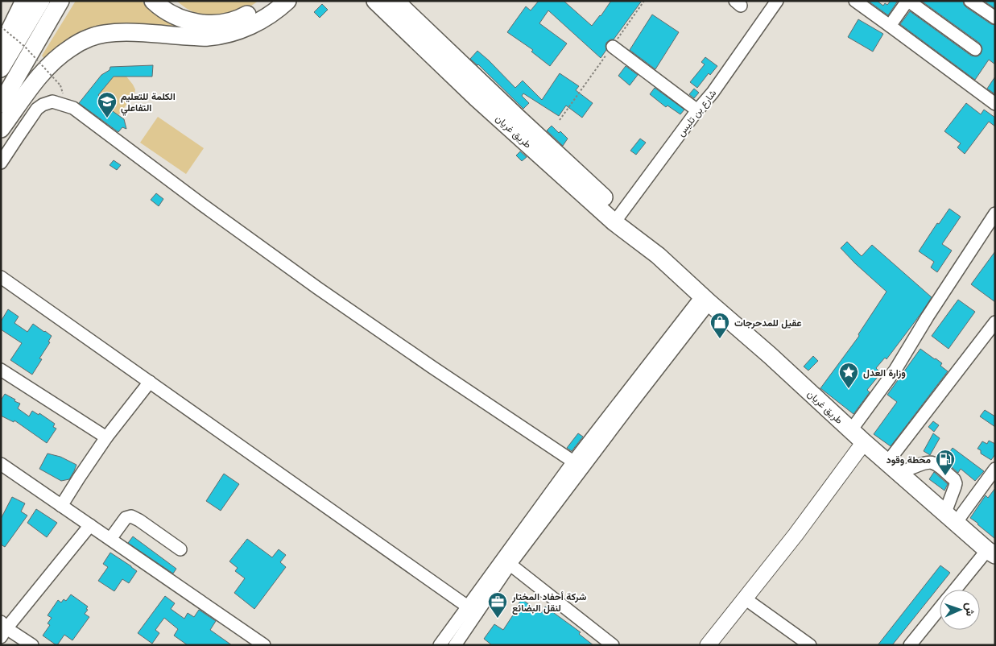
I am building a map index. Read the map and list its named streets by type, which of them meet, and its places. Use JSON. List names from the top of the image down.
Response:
{
  "streets": {
    "highway": ["طريق غريان"],
    "street": ["شارع بن تليس"]
  },
  "crossings": [
    ["شارع بن تليس", "طريق غريان"]
  ],
  "places": {
    "school or university": ["الكلمة للتعليم التفاعلي"],
    "shop": ["عقيل للمدحرجات"],
    "place": ["وزارة العدل"],
    "fuel station": ["محطة وقود"],
    "office": ["شركة أحفاد المختار لنقل البضائع"]
  },
  "north": "right"
}
